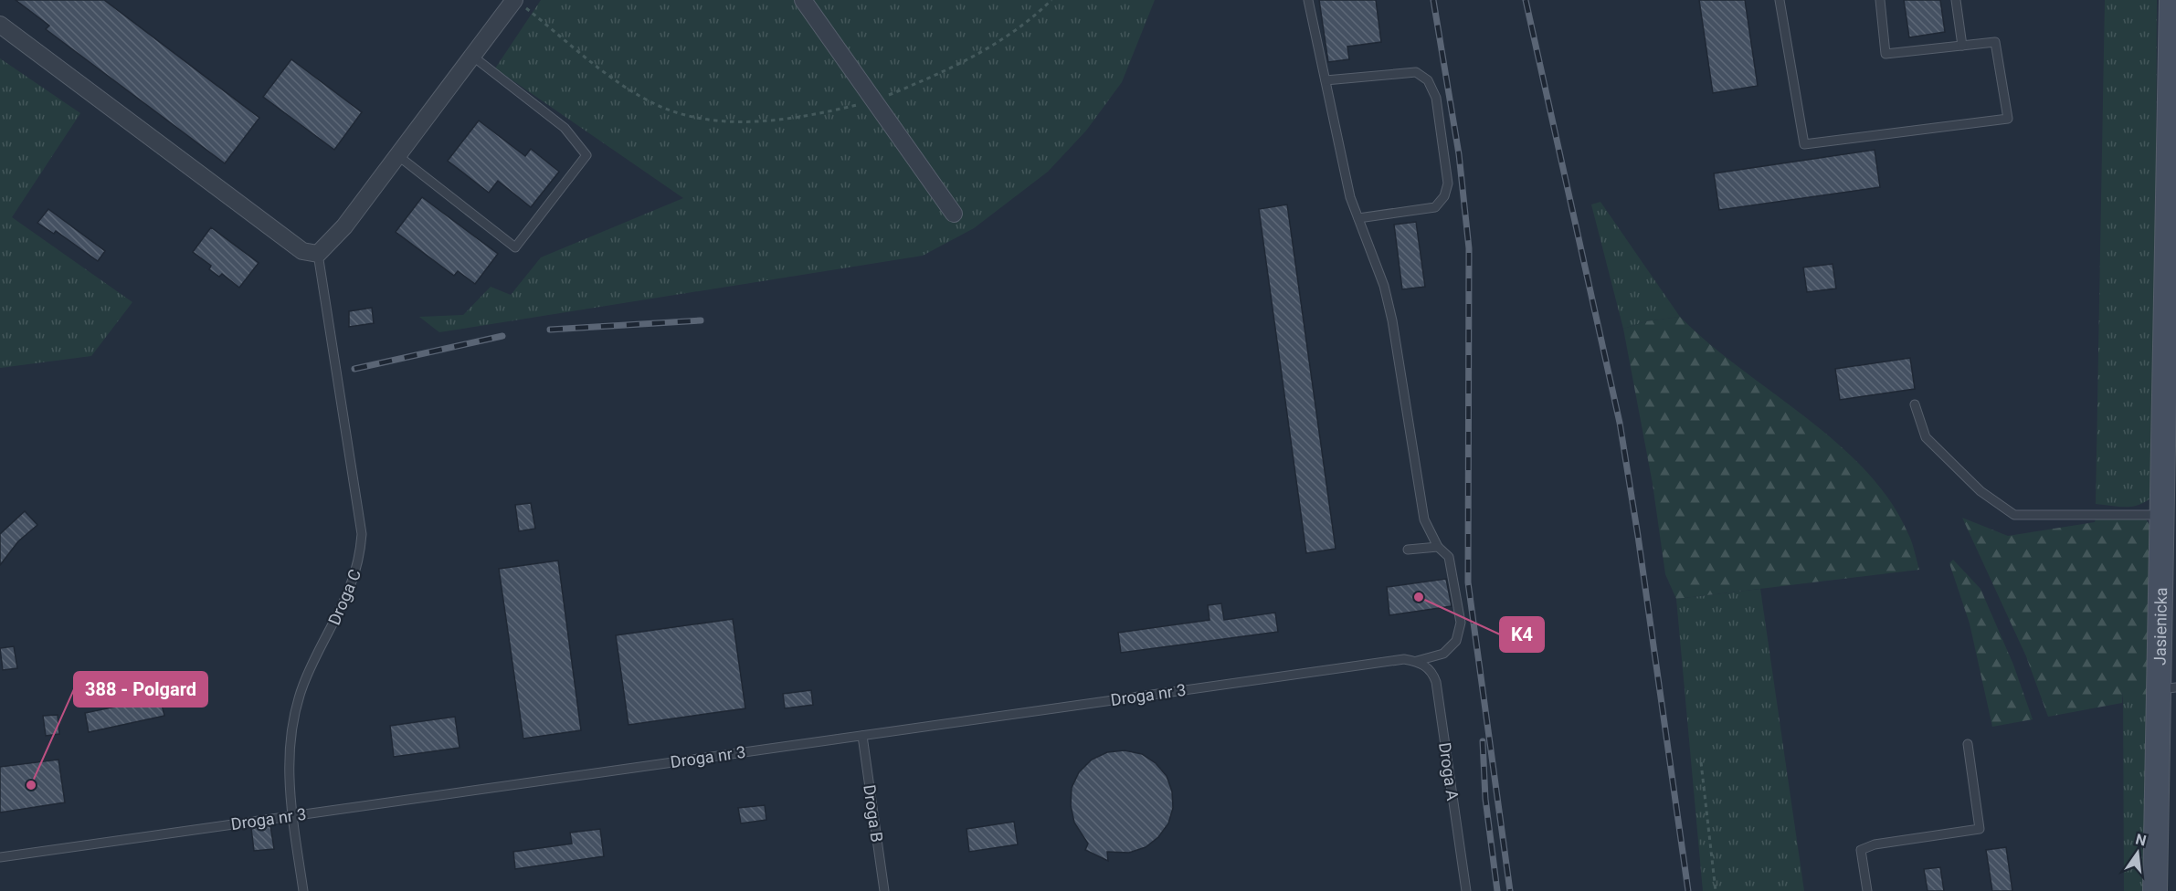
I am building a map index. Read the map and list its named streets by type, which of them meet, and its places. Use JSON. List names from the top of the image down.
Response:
{
  "streets": {
    "main road": ["Jasienicka"],
    "lane": [
      "Droga C",
      "Droga nr 3",
      "Droga A",
      "Droga B"
    ]
  },
  "crossings": [
    ["Droga C", "Droga nr 3"],
    ["Droga nr 3", "Droga A"],
    ["Droga nr 3", "Droga B"]
  ],
  "places": ["K4", "388 - Polgard"],
  "north": "top"
}
